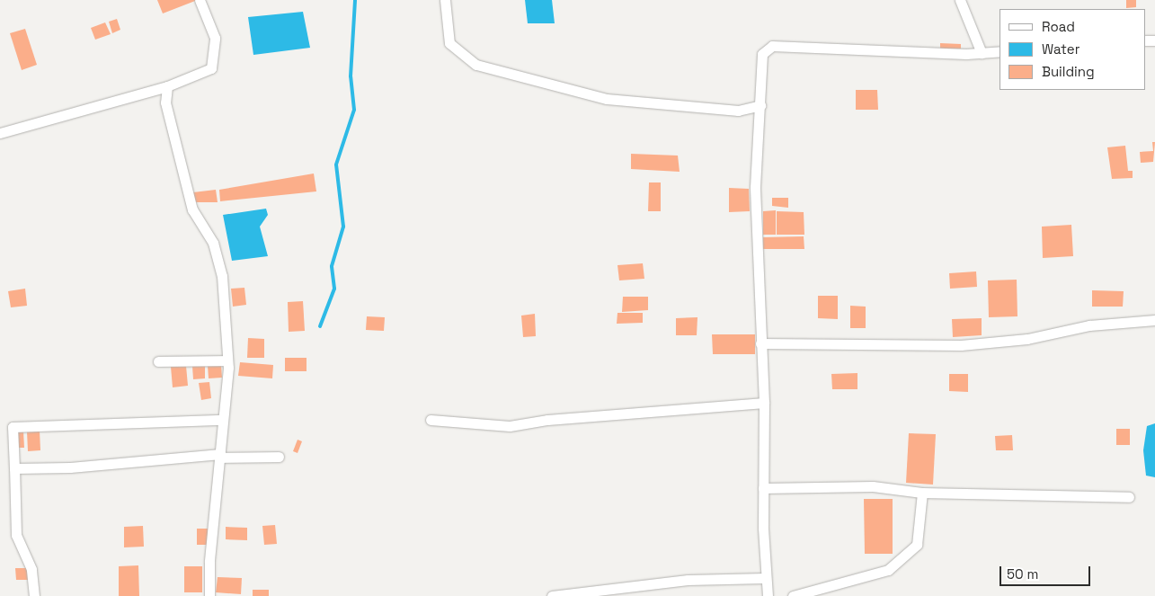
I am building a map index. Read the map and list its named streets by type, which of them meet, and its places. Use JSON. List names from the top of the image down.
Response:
{
  "legend": ["Road", "Water", "Building"],
  "scale_bar": "50 m"
}
